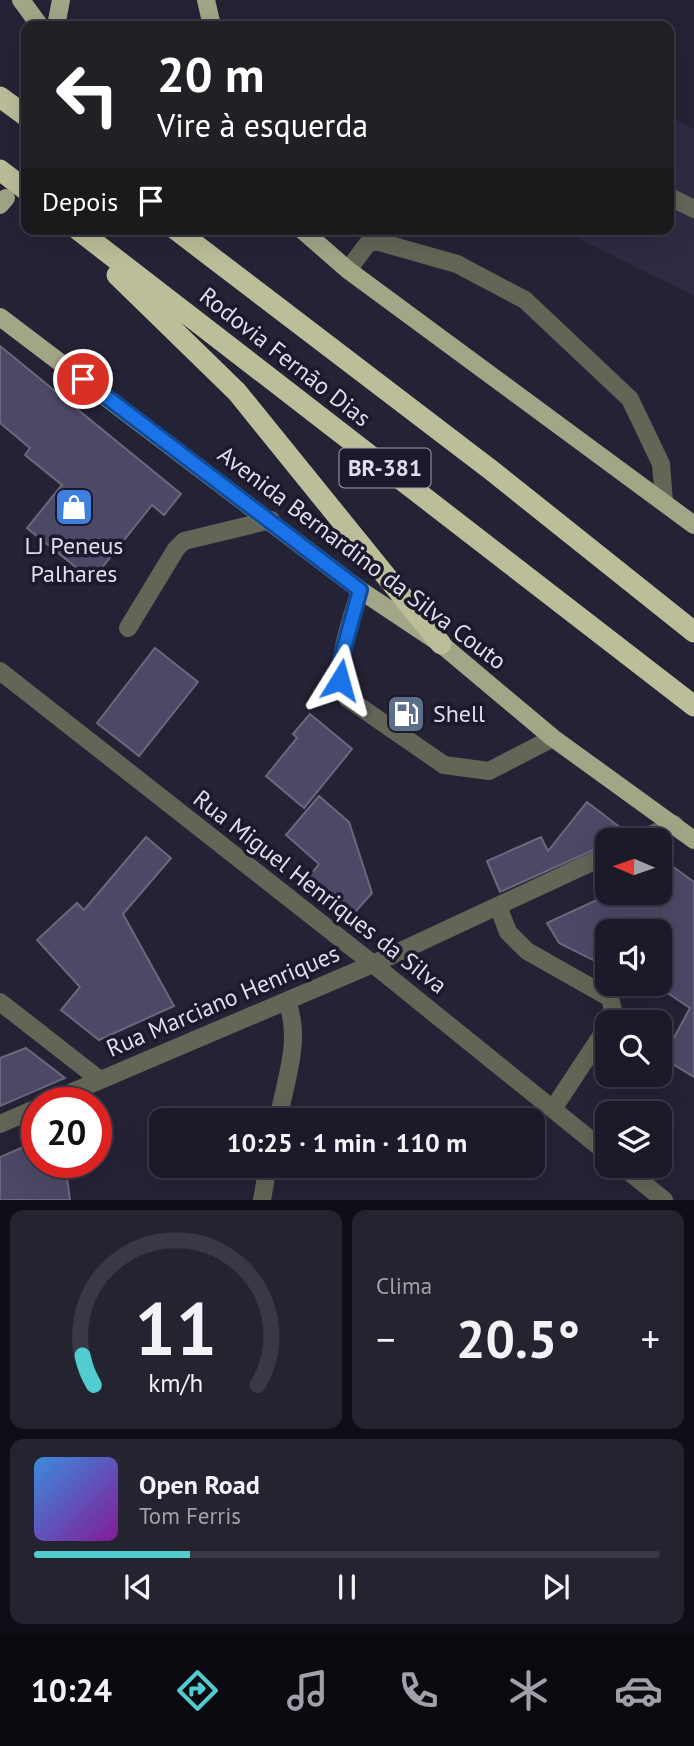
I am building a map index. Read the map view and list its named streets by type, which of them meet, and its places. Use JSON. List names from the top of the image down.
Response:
{
  "streets": {
    "highway": ["Rodovia Fernão Dias", "BR-381"],
    "main road": ["Avenida Bernardino da Silva Couto"],
    "street": ["Rua Miguel Henriques da Silva", "Rua Marciano Henriques"]
  },
  "crossings": [
    ["Rua Miguel Henriques da Silva", "Rua Marciano Henriques"]
  ],
  "places": {
    "shop": ["LJ Peneus Palhares"],
    "fuel station": ["Shell"]
  },
  "north": "left",
  "page": {
    "turn": ["20 m", "Vire à esquerda"],
    "then": "Depois",
    "limit": "20",
    "trip": "10:25 · 1 min · 110 m",
    "tile": "Clima",
    "heat": ["−", "20.5°", "+"],
    "song": ["Open Road", "Tom Ferris"],
    "tabs": "10:24",
    "gauge": ["11", "km/h"]
  }
}
